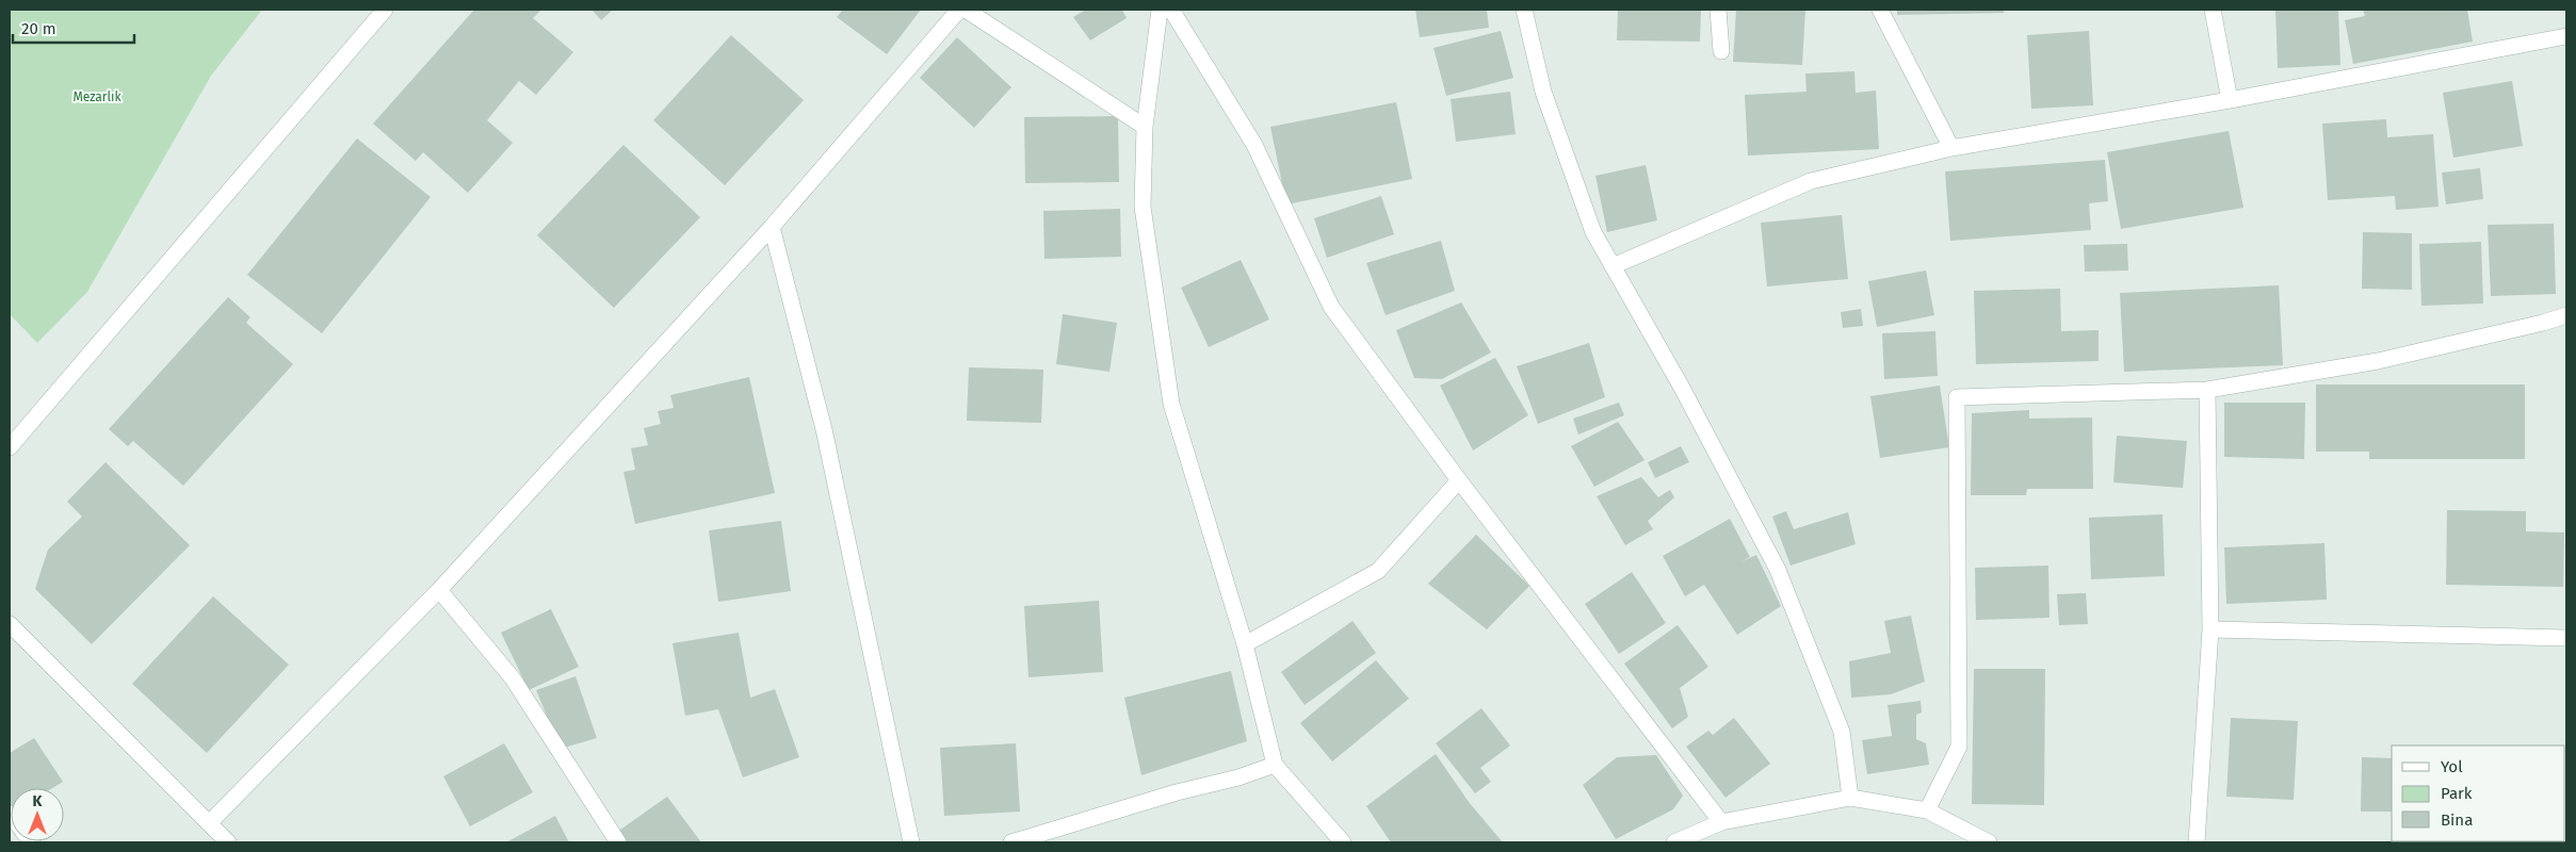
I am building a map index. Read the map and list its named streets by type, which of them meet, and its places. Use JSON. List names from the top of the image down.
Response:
{
  "parks": ["Mezarlık"],
  "legend": ["Yol", "Park", "Bina"],
  "scale_bar": "20 m",
  "north": "top"
}
